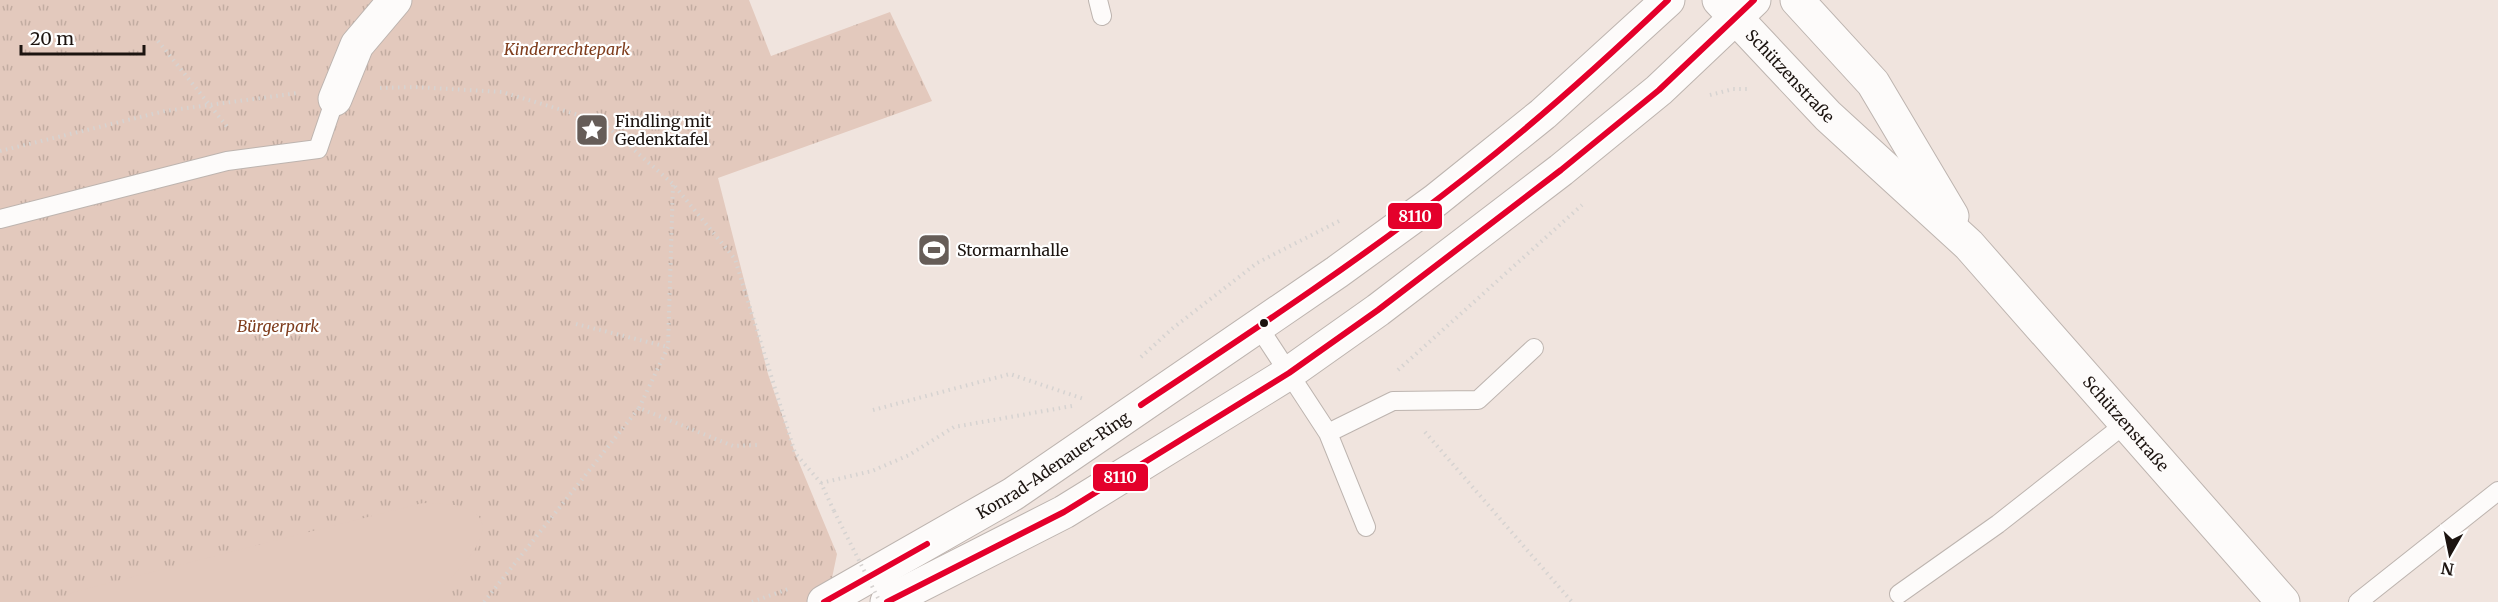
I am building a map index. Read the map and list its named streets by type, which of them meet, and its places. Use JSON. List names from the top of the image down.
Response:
{
  "streets": {
    "main road": ["Schützenstraße", "Konrad-Adenauer-Ring"]
  },
  "parks": ["Kinderrechtepark", "Bürgerpark"],
  "places": {
    "place": ["Findling mit Gedenktafel"],
    "sports": ["Stormarnhalle"]
  },
  "lines": ["transit line 8110"],
  "scale_bar": "20 m",
  "north": "bottom"
}
